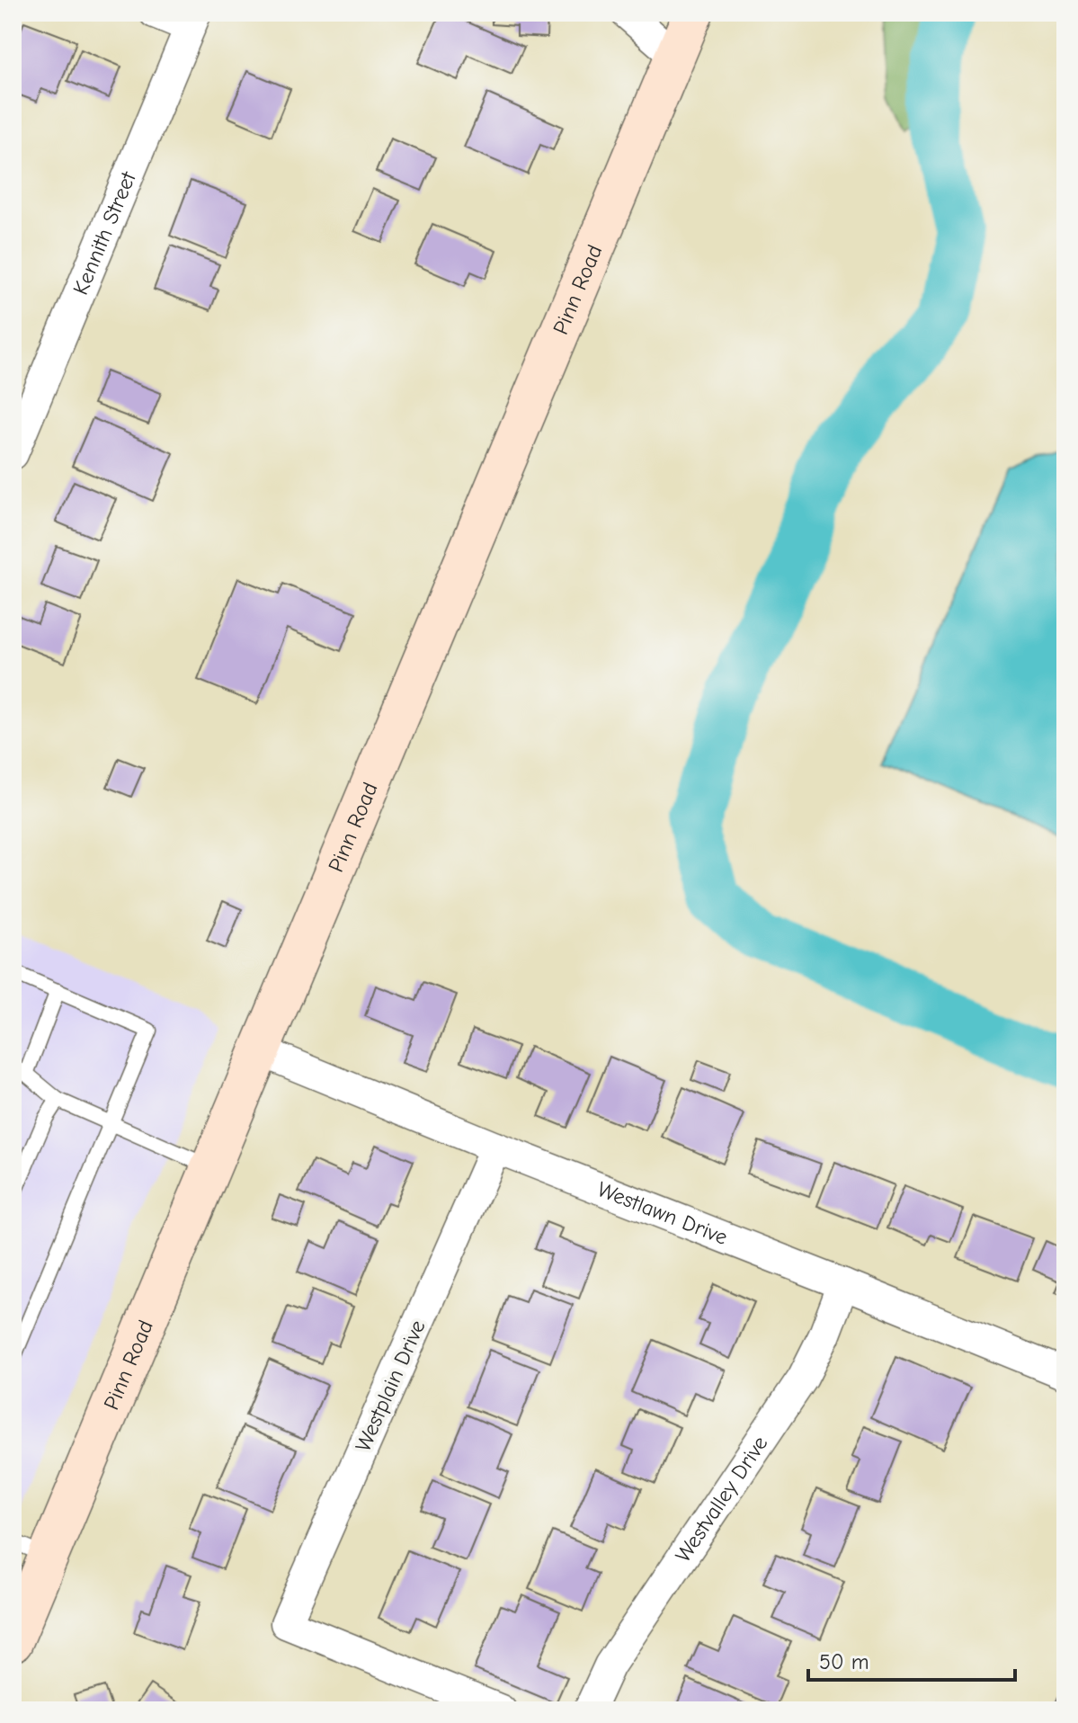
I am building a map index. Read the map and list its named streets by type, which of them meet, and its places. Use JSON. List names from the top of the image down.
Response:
{
  "streets": {
    "street": [
      "Kennith Street",
      "Pinn Road",
      "Westlawn Drive",
      "Westplain Drive",
      "Westvalley Drive"
    ]
  },
  "crossings": [
    ["Pinn Road", "Westlawn Drive"],
    ["Westlawn Drive", "Westplain Drive"],
    ["Westlawn Drive", "Westvalley Drive"]
  ],
  "scale_bar": "50 m"
}
